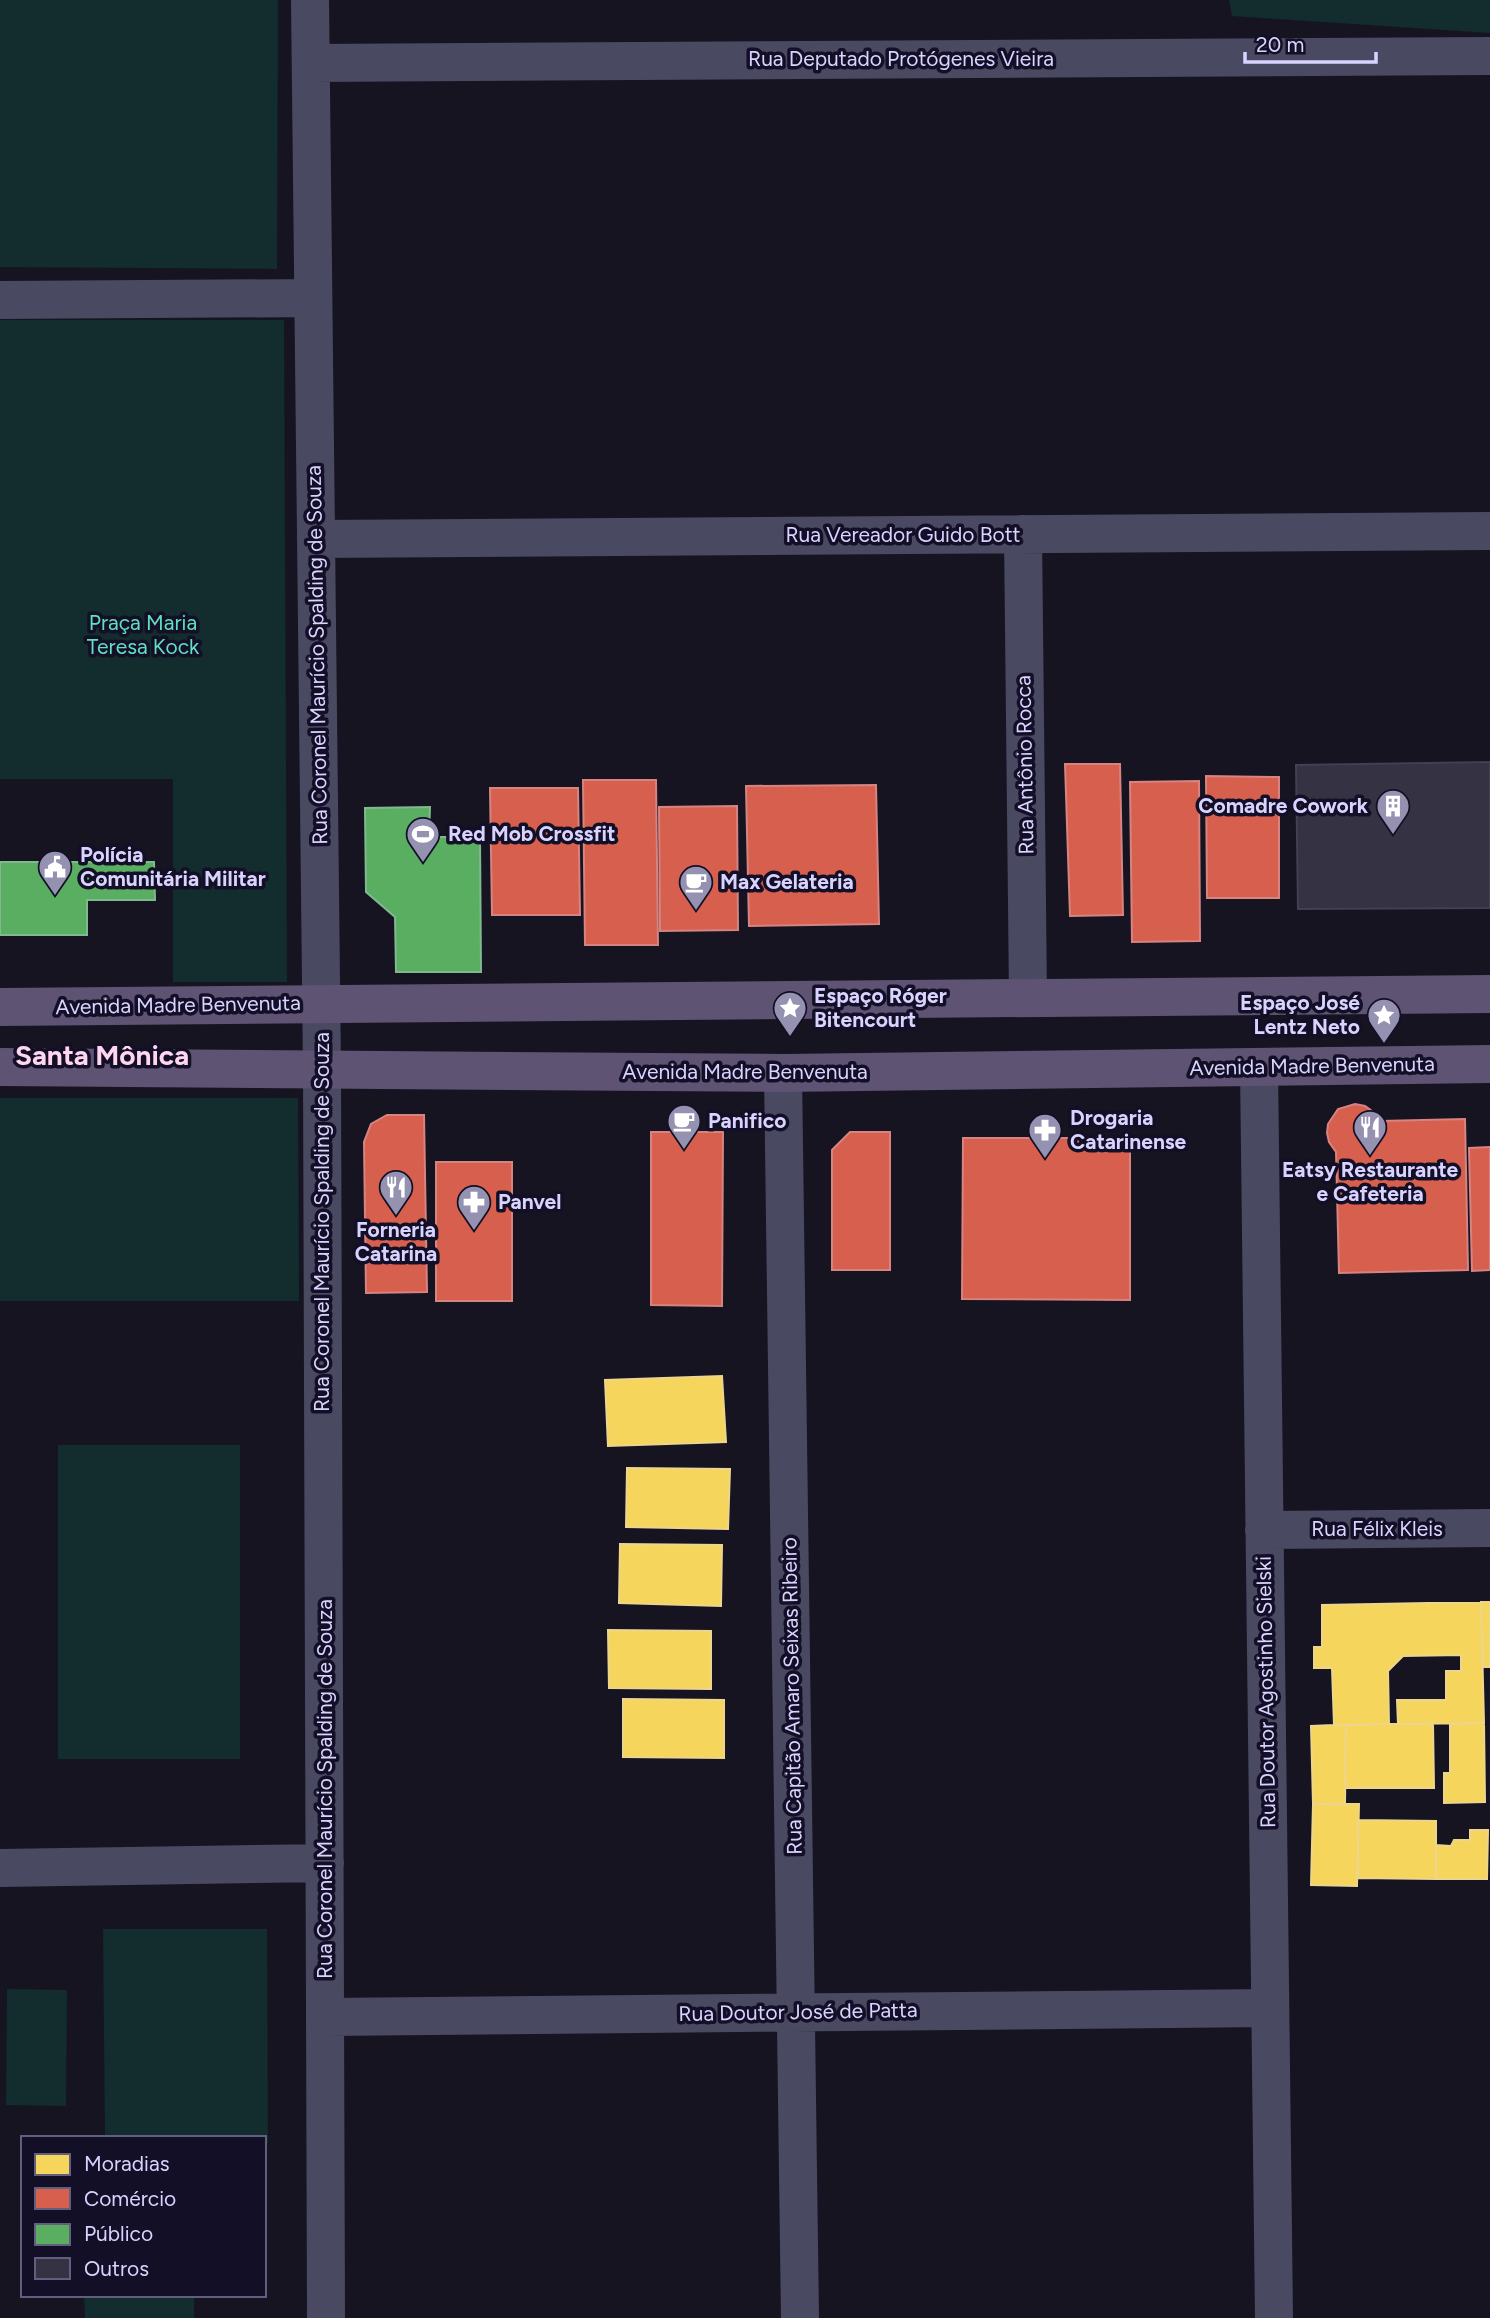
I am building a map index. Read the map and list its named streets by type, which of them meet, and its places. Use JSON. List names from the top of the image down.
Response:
{
  "streets": {
    "main road": ["Avenida Madre Benvenuta"],
    "street": [
      "Rua Deputado Protógenes Vieira",
      "Rua Vereador Guido Bott",
      "Rua Coronel Maurício Spalding de Souza",
      "Rua Antônio Rocca",
      "Rua Félix Kleis",
      "Rua Doutor Agostinho Sielski",
      "Rua Capitão Amaro Seixas Ribeiro",
      "Rua Doutor José de Patta"
    ]
  },
  "crossings": [
    ["Rua Deputado Protógenes Vieira", "Rua Coronel Maurício Spalding de Souza"],
    ["Rua Vereador Guido Bott", "Rua Coronel Maurício Spalding de Souza"],
    ["Rua Vereador Guido Bott", "Rua Antônio Rocca"],
    ["Rua Coronel Maurício Spalding de Souza", "Avenida Madre Benvenuta"],
    ["Rua Coronel Maurício Spalding de Souza", "Rua Doutor José de Patta"],
    ["Rua Antônio Rocca", "Avenida Madre Benvenuta"],
    ["Avenida Madre Benvenuta", "Rua Doutor Agostinho Sielski"],
    ["Avenida Madre Benvenuta", "Rua Capitão Amaro Seixas Ribeiro"],
    ["Rua Félix Kleis", "Rua Doutor Agostinho Sielski"],
    ["Rua Doutor Agostinho Sielski", "Rua Doutor José de Patta"],
    ["Rua Capitão Amaro Seixas Ribeiro", "Rua Doutor José de Patta"]
  ],
  "districts": ["Santa Mônica"],
  "parks": ["Praça Maria Teresa Kock"],
  "places": {
    "building": ["Comadre Cowork"],
    "sports": ["Red Mob Crossfit"],
    "public building": ["Polícia Comunitária Militar"],
    "cafe": ["Max Gelateria", "Panifico"],
    "place": ["Espaço Róger Bitencourt", "Espaço José Lentz Neto"],
    "restaurant": ["Eatsy Restaurante e Cafeteria", "Forneria Catarina"],
    "pharmacy": ["Drogaria Catarinense", "Panvel"]
  },
  "legend": [
    "Moradias",
    "Comércio",
    "Público",
    "Outros"
  ],
  "scale_bar": "20 m"
}
